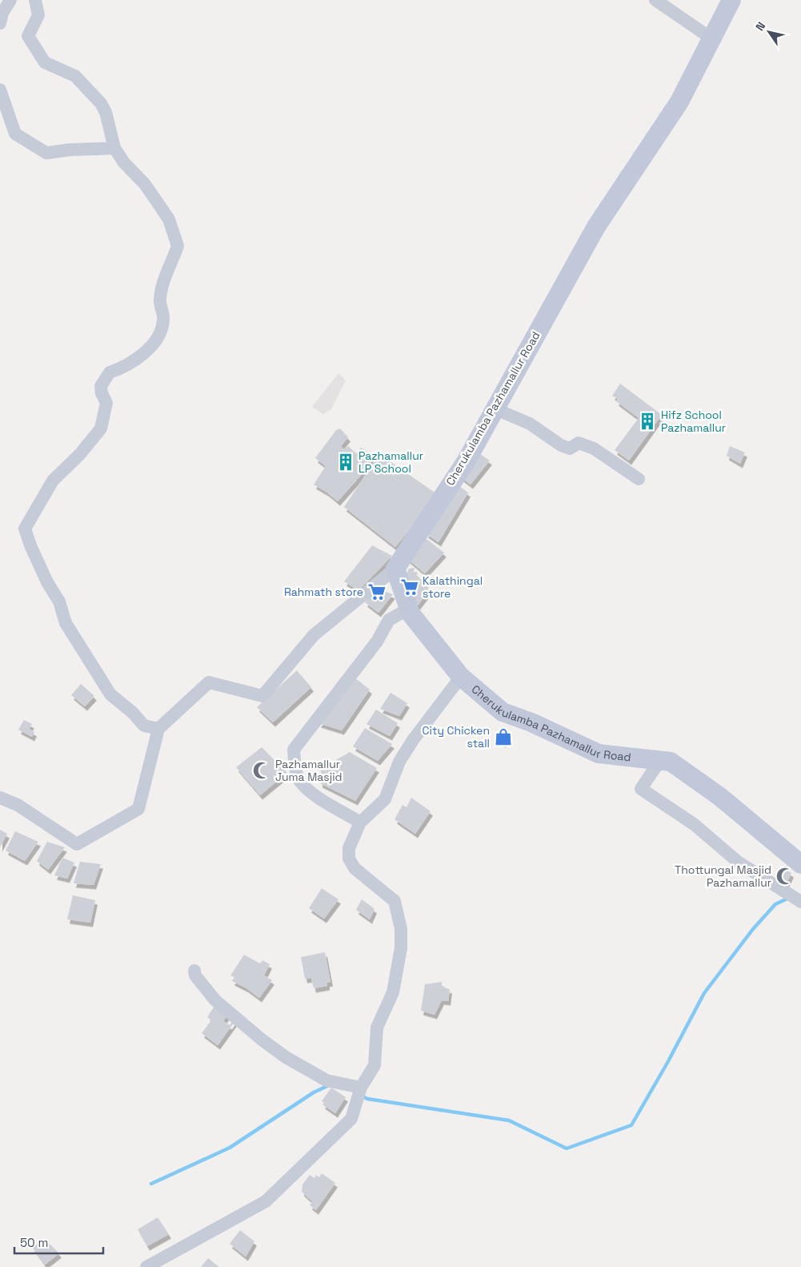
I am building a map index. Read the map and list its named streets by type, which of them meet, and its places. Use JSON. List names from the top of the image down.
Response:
{
  "streets": {
    "street": ["Cherukulamba Pazhamallur Road"]
  },
  "places": {
    "building": ["Hifz School Pazhamallur", "Pazhamallur LP School"],
    "supermarket": ["Kalathingal store", "Rahmath store"],
    "shop": ["City Chicken stall"],
    "mosque": ["Pazhamallur Juma Masjid", "Thottungal Masjid Pazhamallur"]
  },
  "scale_bar": "50 m",
  "north": "top left"
}
